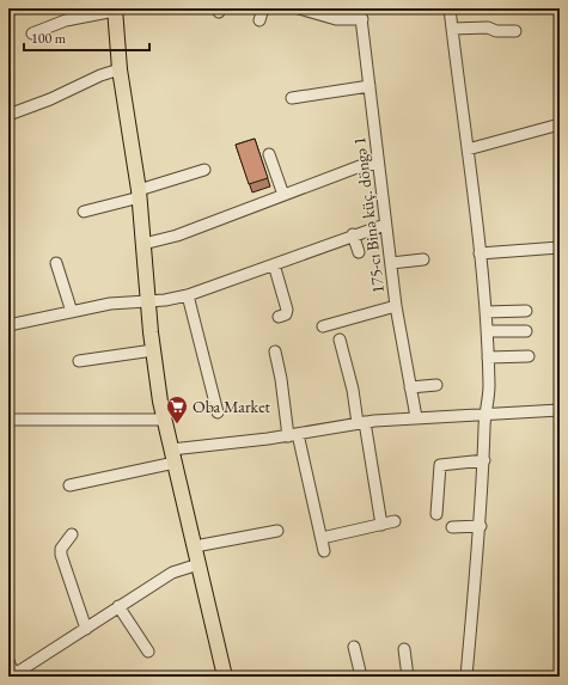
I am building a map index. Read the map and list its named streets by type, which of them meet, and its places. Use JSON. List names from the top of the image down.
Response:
{
  "streets": {
    "street": ["175-cı Binə küç. döngə 1"]
  },
  "places": {
    "supermarket": ["Oba Market"]
  },
  "scale_bar": "100 m"
}
